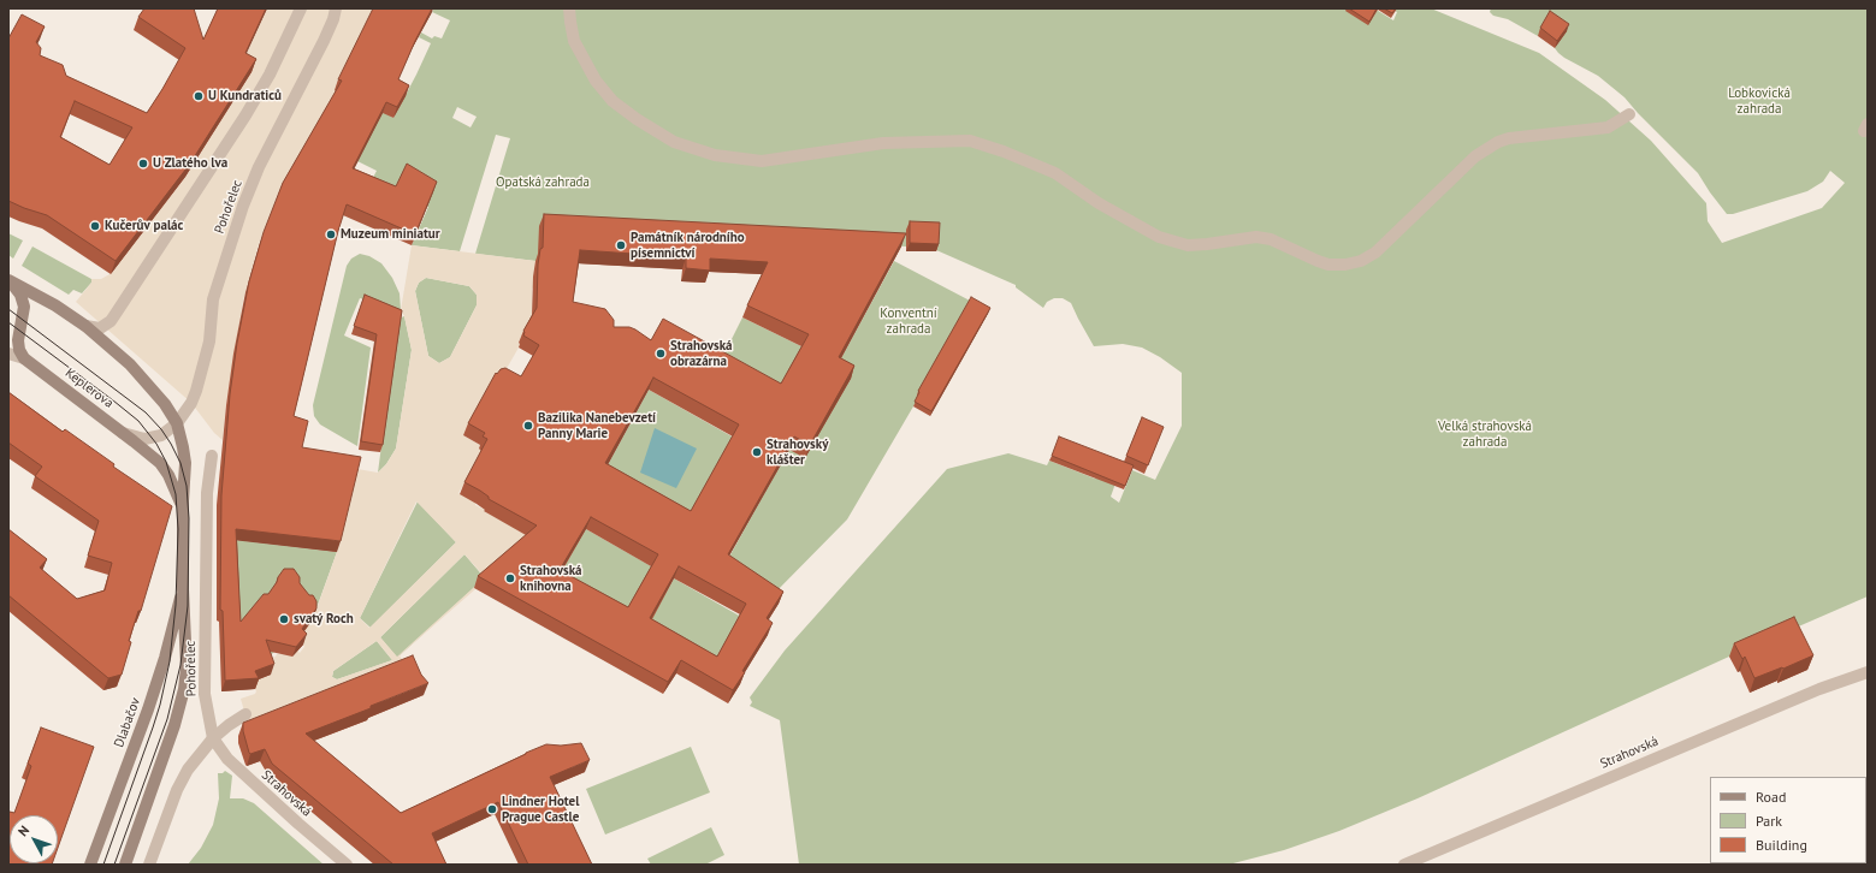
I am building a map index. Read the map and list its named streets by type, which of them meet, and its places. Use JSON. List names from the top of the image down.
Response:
{
  "streets": {
    "main road": ["Keplerova", "Dlabačov"],
    "street": ["Pohořelec", "Strahovská"]
  },
  "crossings": [
    ["Pohořelec", "Keplerova"],
    ["Pohořelec", "Dlabačov"],
    ["Pohořelec", "Strahovská"],
    ["Keplerova", "Dlabačov"]
  ],
  "parks": [
    "Lobkovická zahrada",
    "Opatská zahrada",
    "Konventní zahrada",
    "Velká strahovská zahrada"
  ],
  "places": [
    "U Kundraticů",
    "U Zlatého lva",
    "Kučerův palác",
    "Muzeum miniatur",
    "Památník národního písemnictví",
    "Strahovská obrazárna",
    "Bazilika Nanebevzetí Panny Marie",
    "Strahovský klášter",
    "Strahovská knihovna",
    "svatý Roch",
    "Lindner Hotel Prague Castle"
  ],
  "legend": ["Road", "Park", "Building"],
  "north": "top left"
}
